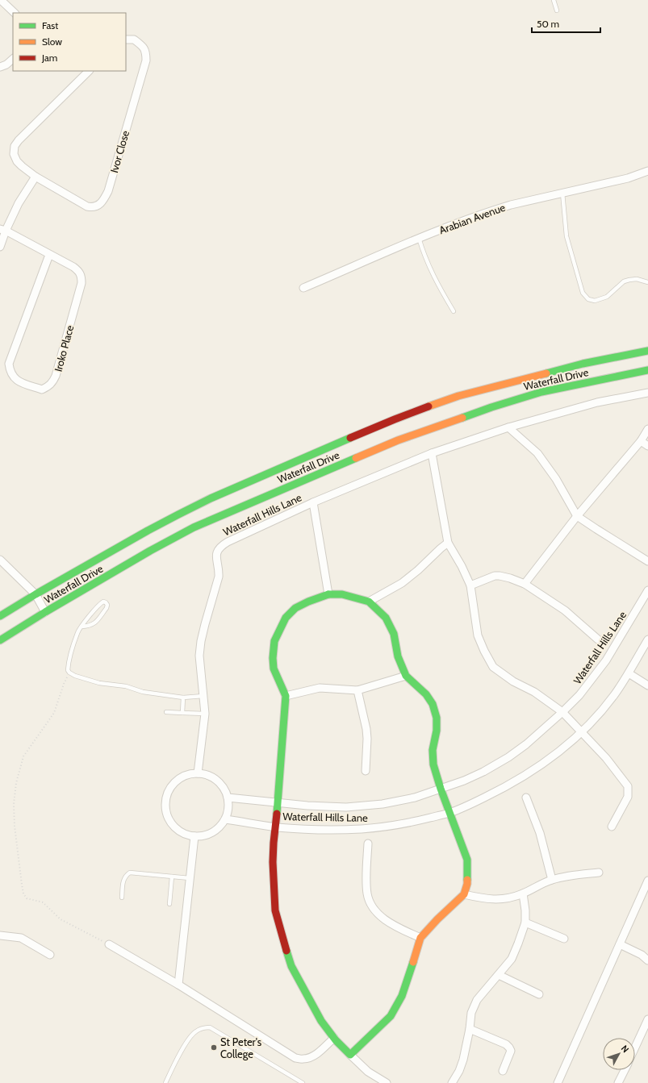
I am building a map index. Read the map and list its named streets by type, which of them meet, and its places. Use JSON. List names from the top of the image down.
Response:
{
  "streets": {
    "main road": ["Waterfall Drive", "Waterfall Hills Lane"],
    "street": ["Ivor Close", "Arabian Avenue", "Iroko Place"]
  },
  "places": ["St Peter's College"],
  "legend": ["Fast", "Slow", "Jam"],
  "scale_bar": "50 m",
  "north": "top right"
}
